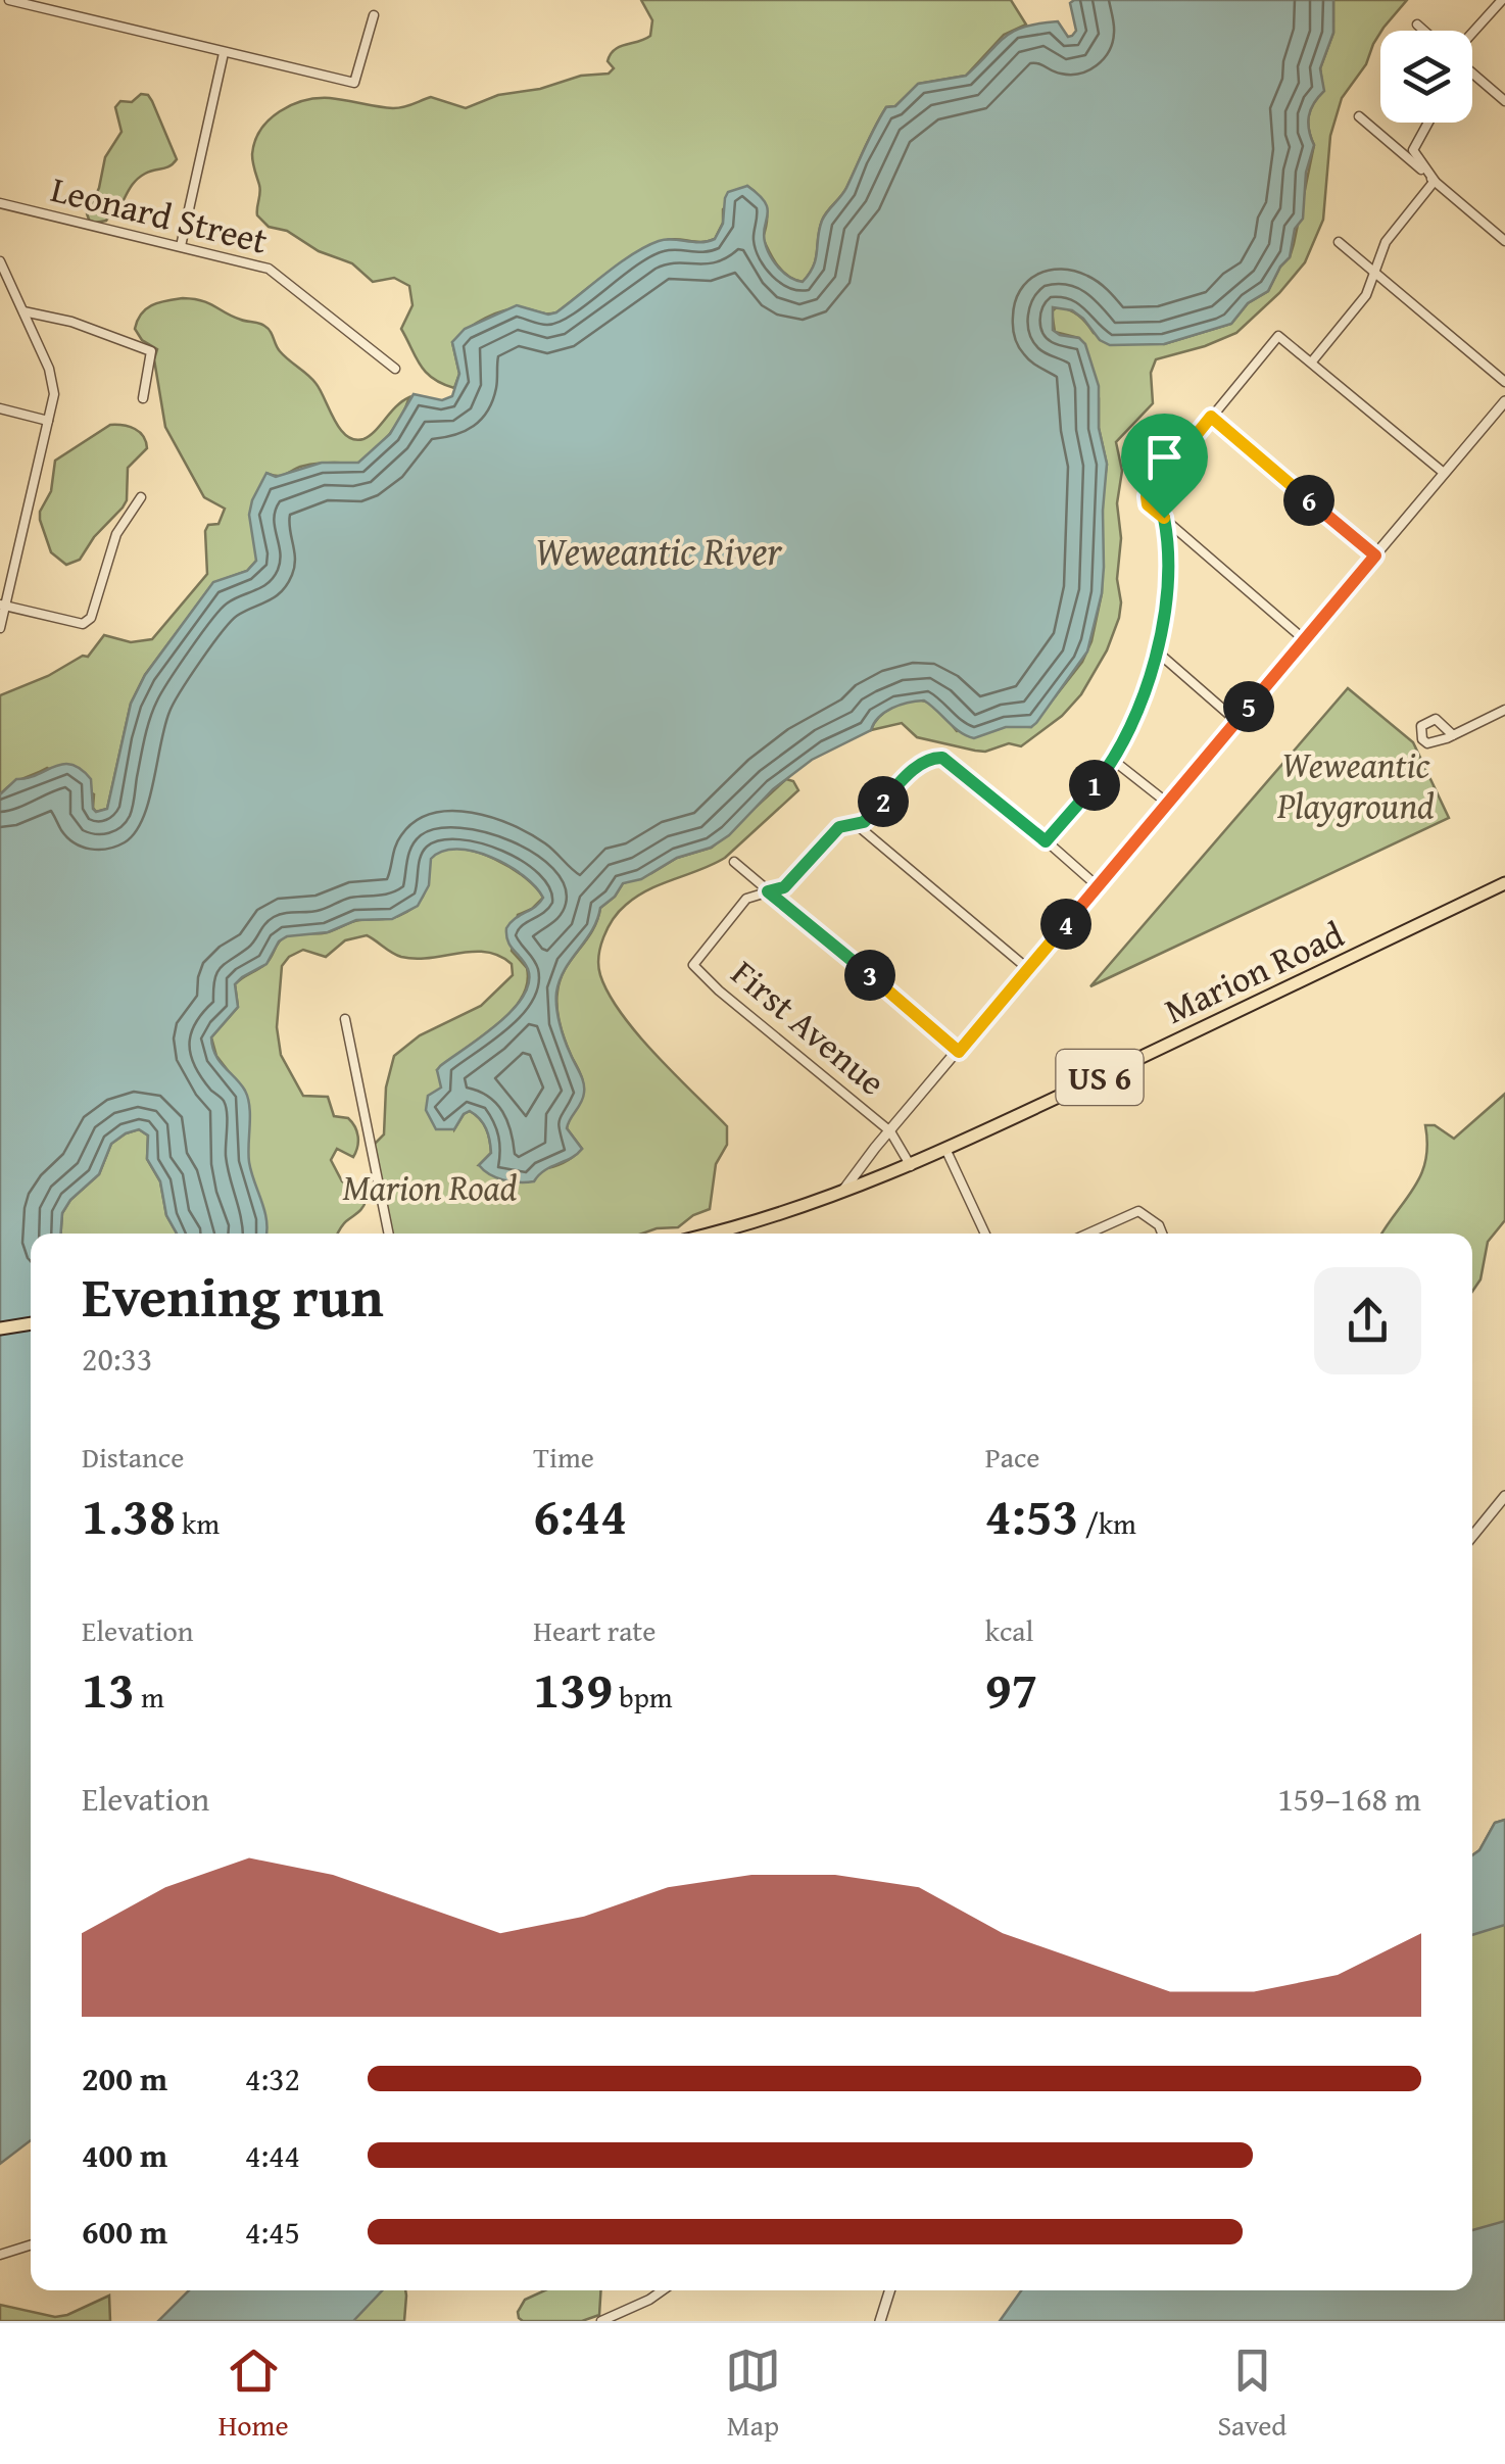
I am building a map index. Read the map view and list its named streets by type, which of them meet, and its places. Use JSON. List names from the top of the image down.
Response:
{
  "streets": {
    "main road": ["Marion Road", "US 6"],
    "street": ["Leonard Street", "First Avenue"]
  },
  "water": ["Weweantic River"],
  "parks": ["Weweantic Playground", "Marion Road"],
  "page": {
    "pins": [
      "6",
      "5",
      "1",
      "2",
      "4",
      "3"
    ],
    "heading": ["Evening run", "20:33"],
    "stats": [
      ["Distance", "1.38 km"],
      ["Time", "6:44"],
      ["Pace", "4:53 /km"],
      ["Elevation", "13 m"],
      ["Heart rate", "139 bpm"],
      ["kcal", "97"]
    ],
    "chart": ["Elevation", "159–168 m"],
    "list": [
      {
        "name": "200 m",
        "note": "4:32"
      },
      {
        "name": "400 m",
        "note": "4:44"
      },
      {
        "name": "600 m",
        "note": "4:45"
      }
    ],
    "tabs": ["Home", "Map", "Saved"]
  }
}
